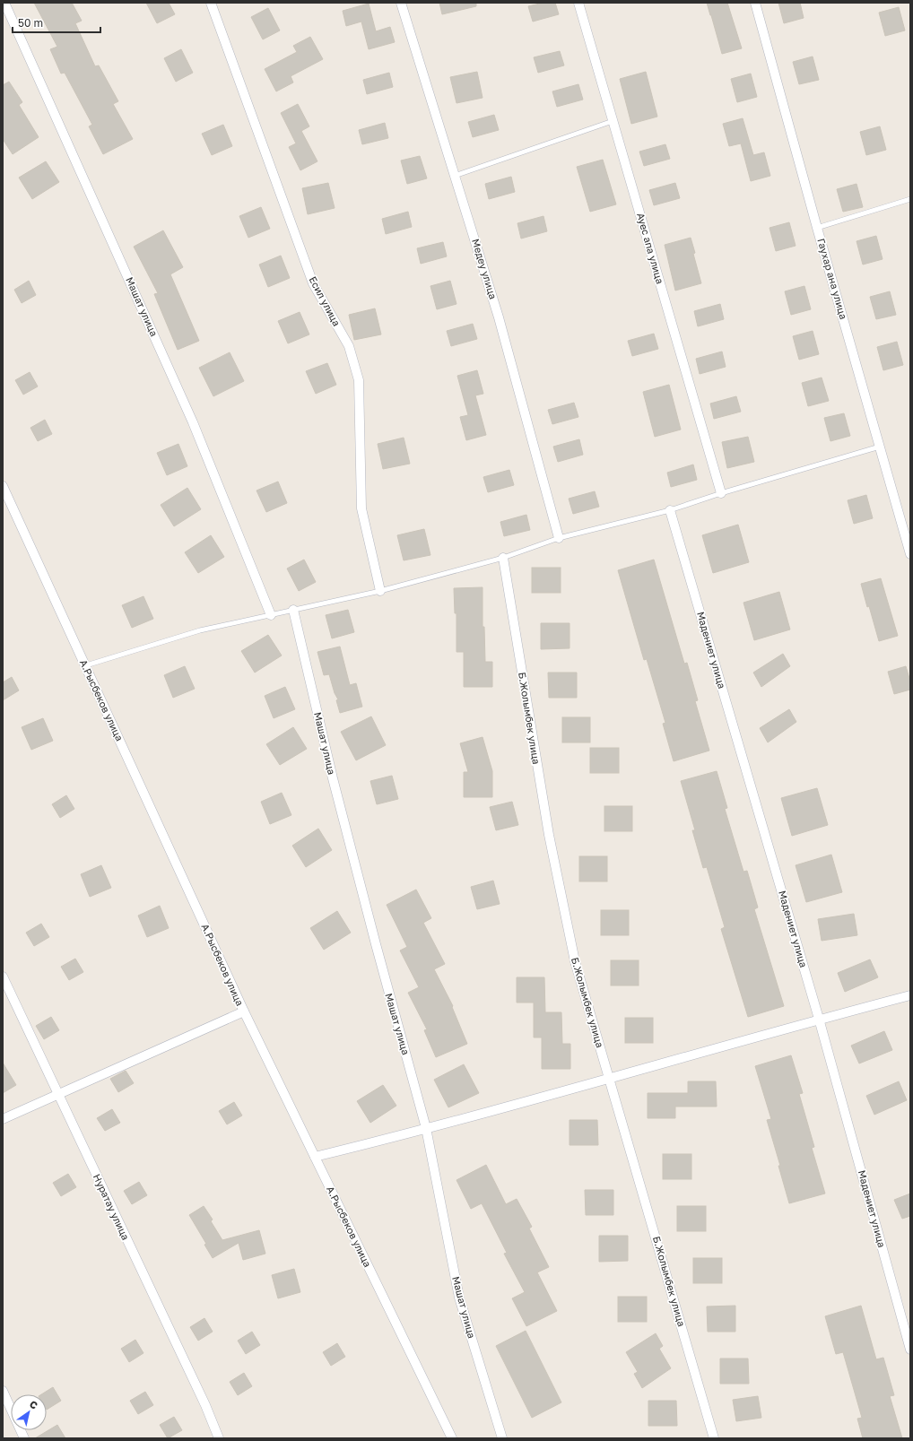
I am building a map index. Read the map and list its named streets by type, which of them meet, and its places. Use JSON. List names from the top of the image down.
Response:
{
  "streets": {
    "street": [
      "Ауес апа улица",
      "Медеу улица",
      "Гаухар ана улица",
      "Есил улица",
      "Машат улица",
      "Мадениет улица",
      "А.Рысбеков улица",
      "Б.Жолымбек улица",
      "Нуратау улица"
    ]
  },
  "scale_bar": "50 m",
  "north": "top right"
}
